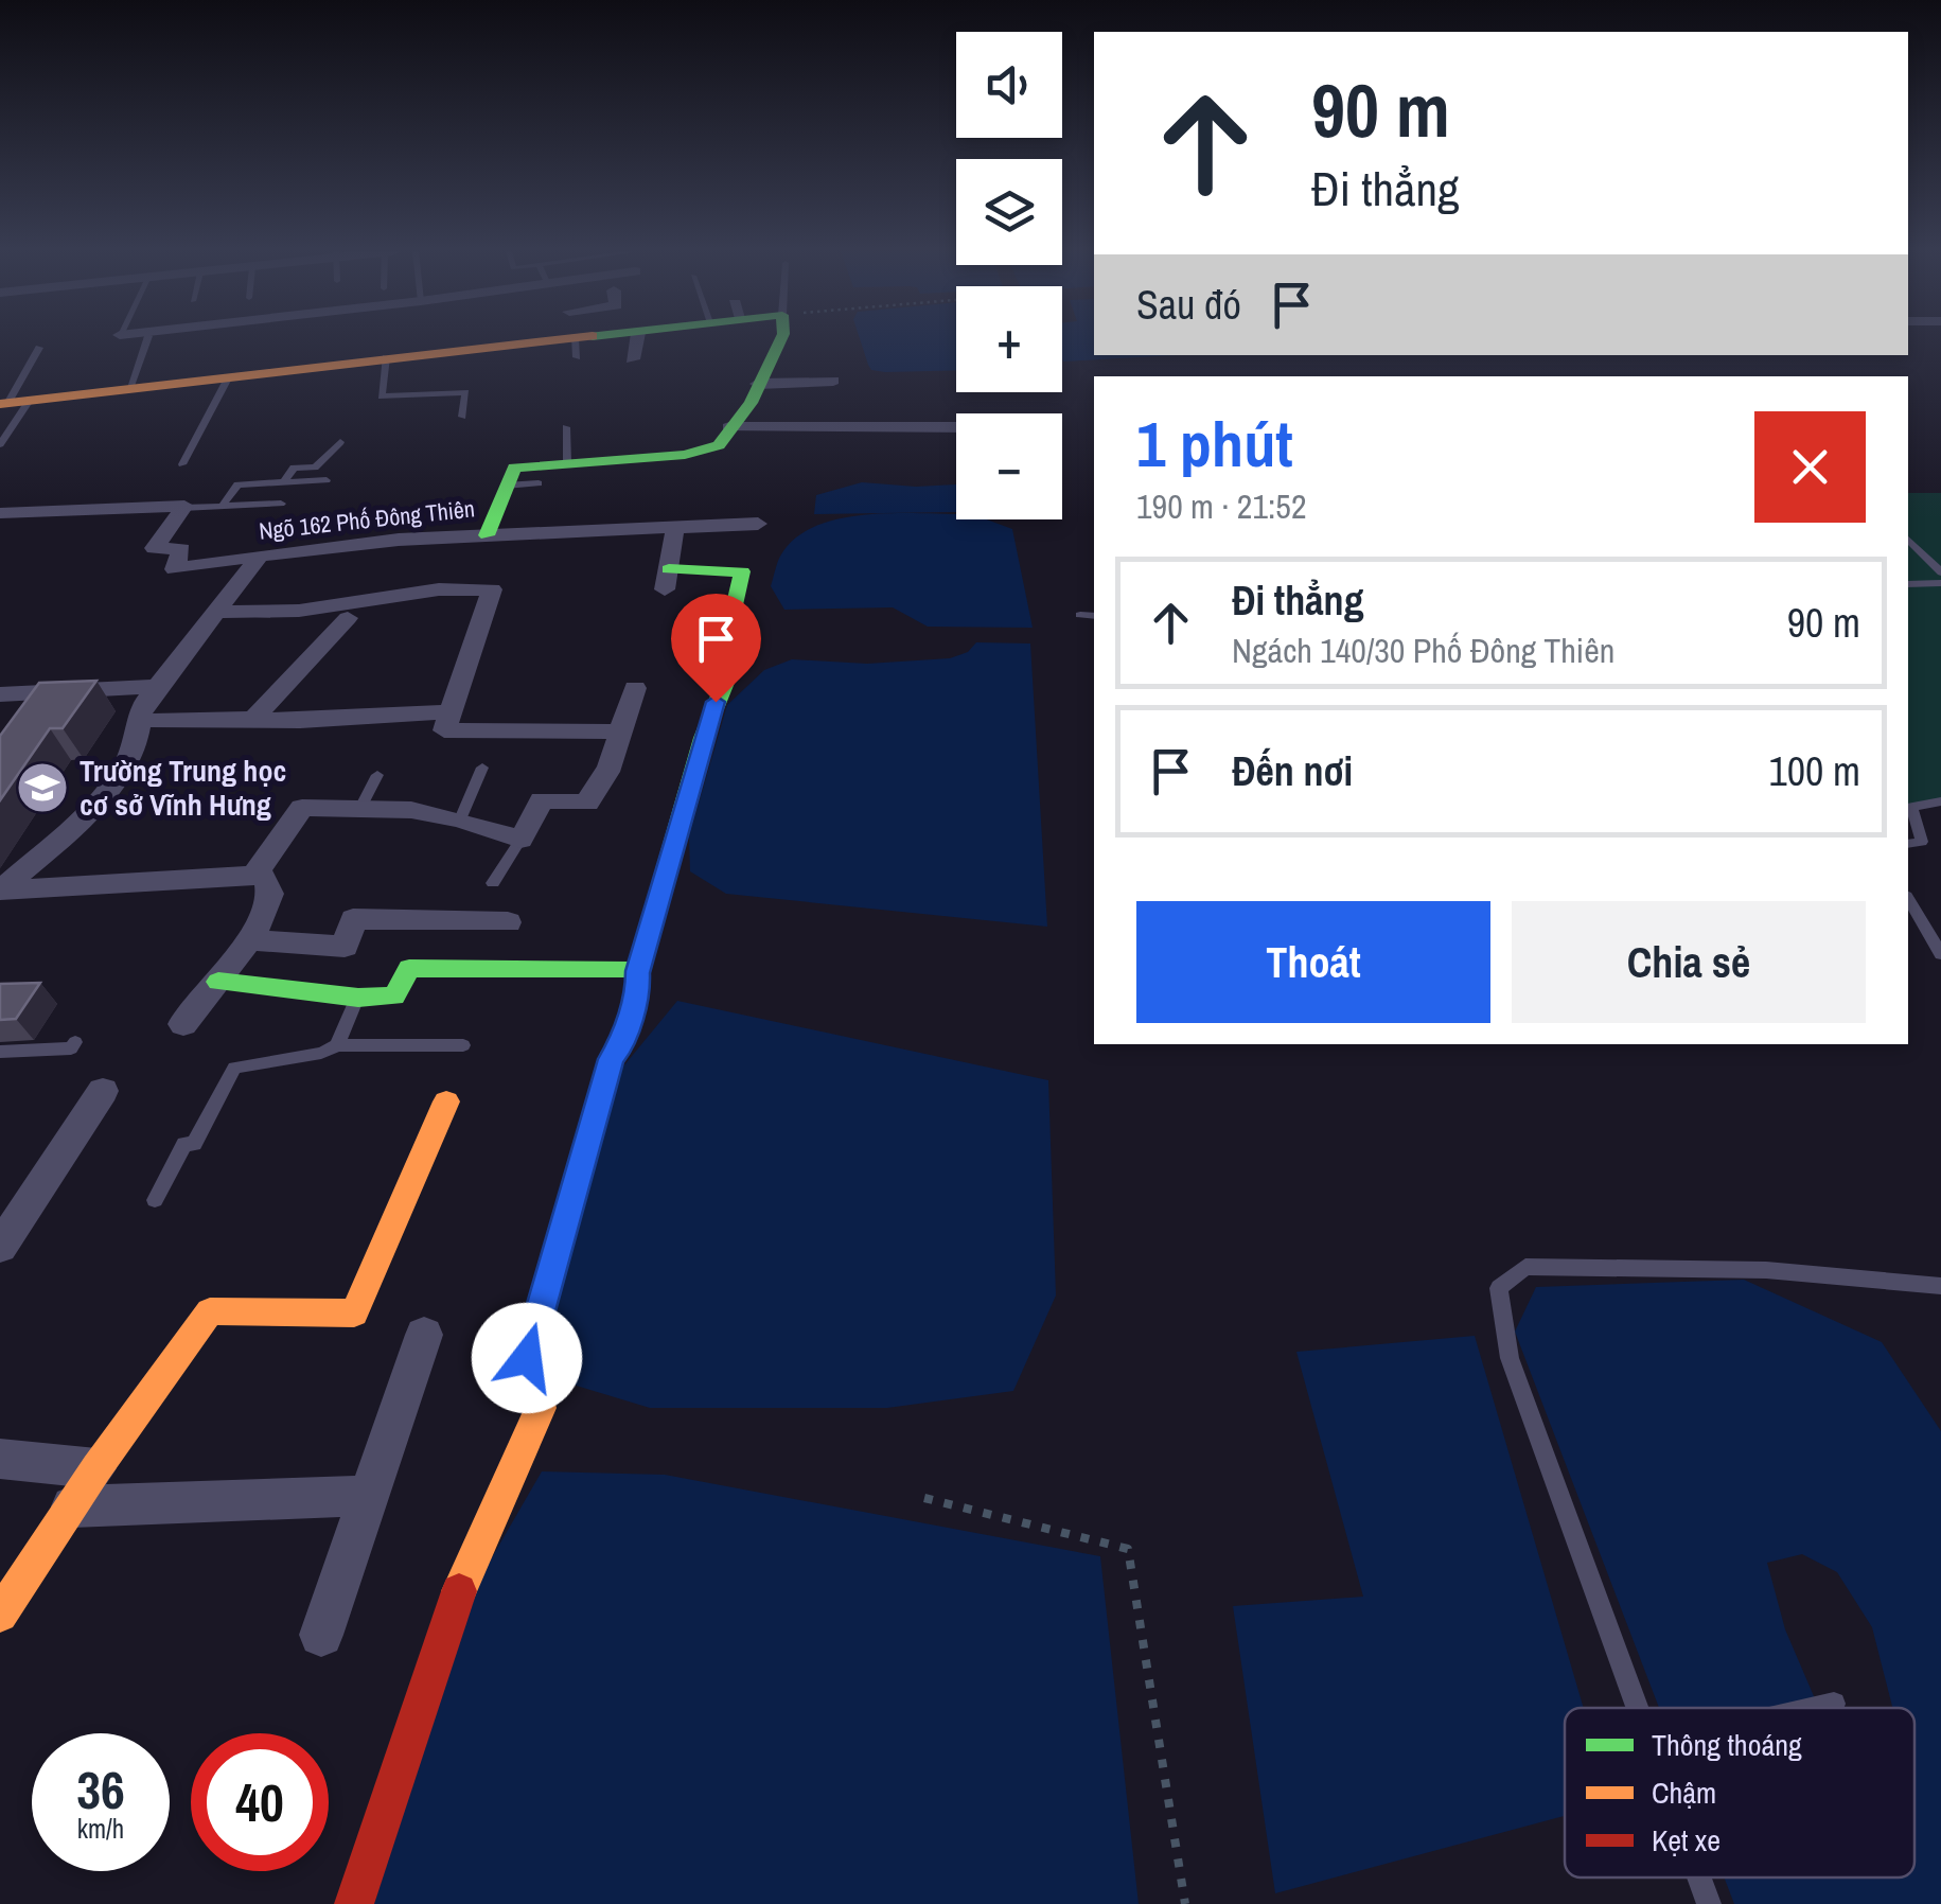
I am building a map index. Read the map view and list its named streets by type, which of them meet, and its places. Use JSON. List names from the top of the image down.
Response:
{
  "streets": {
    "street": ["Ngõ 162 Phố Đông Thiên"]
  },
  "places": {
    "school or university": ["Trường Trung học cơ sở Vĩnh Hưng"]
  },
  "legend": ["Thông thoáng", "Chậm", "Kẹt xe"],
  "page": {
    "map_buttons": ["+", "−"],
    "turn": ["90 m", "Đi thẳng"],
    "then": "Sau đó",
    "heading": ["1 phút", "190 m · 21:52"],
    "list": [
      {
        "name": "Đi thẳng",
        "note": "Ngách 140/30 Phố Đông Thiên",
        "value": "90 m"
      },
      {
        "name": "Đến nơi",
        "value": "100 m"
      }
    ],
    "buttons": ["Thoát", "Chia sẻ"],
    "speed": "36 km/h",
    "limit": "40"
  }
}
